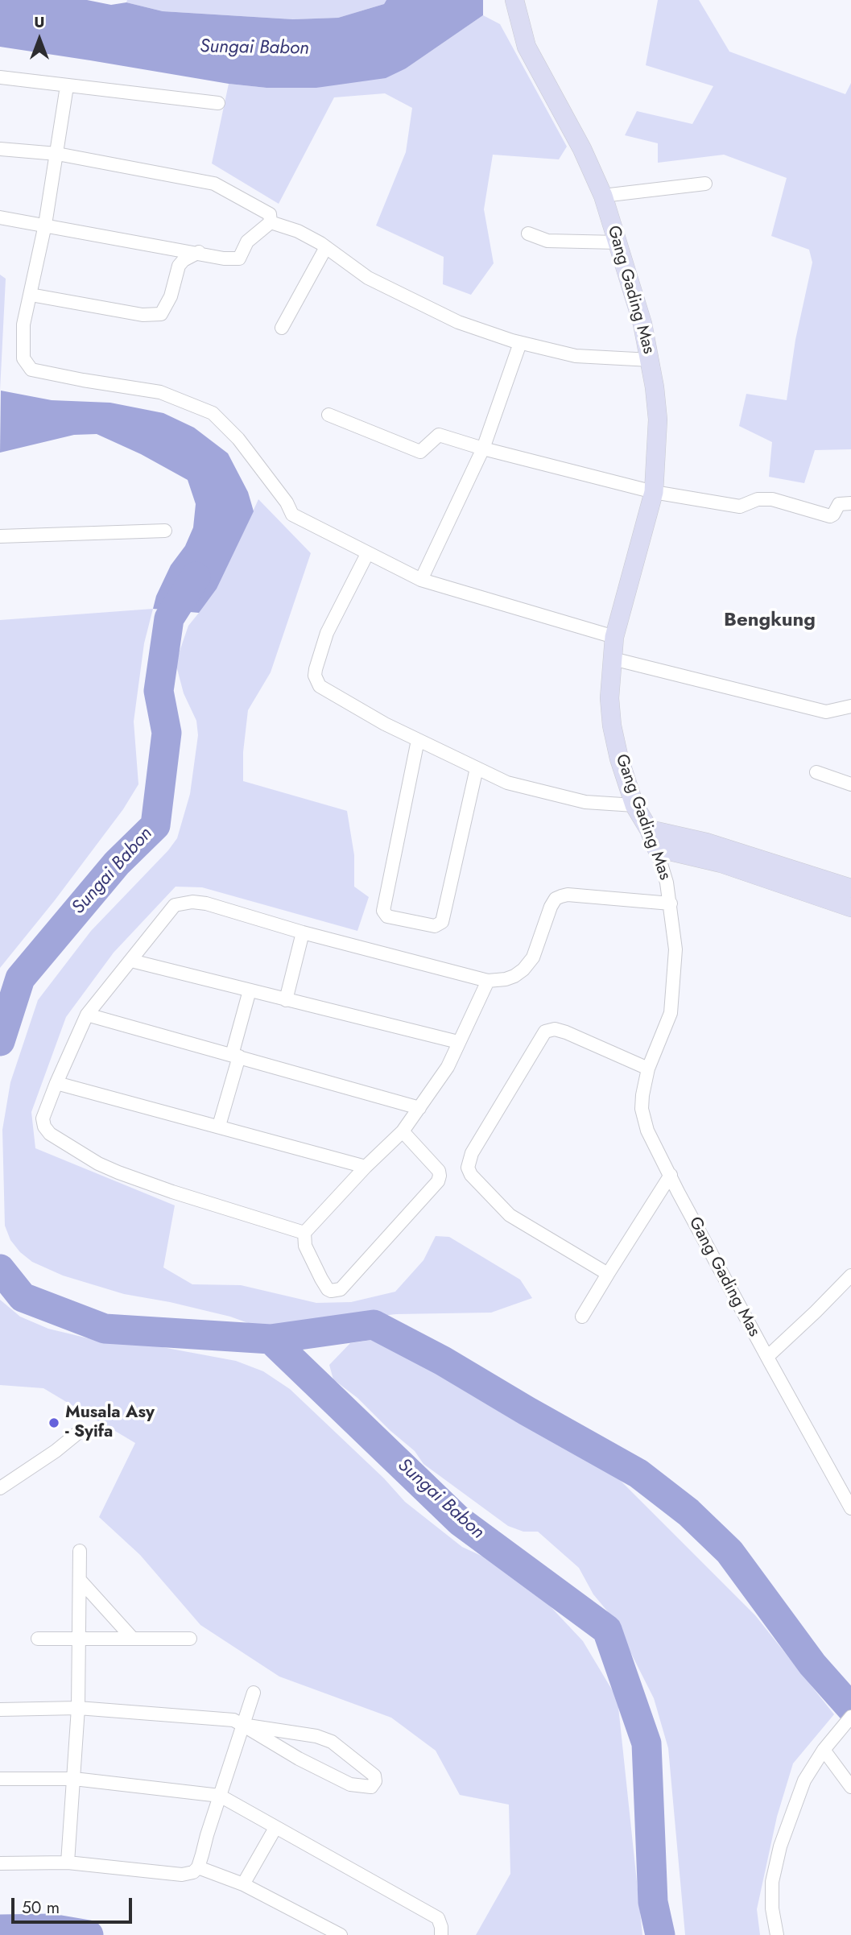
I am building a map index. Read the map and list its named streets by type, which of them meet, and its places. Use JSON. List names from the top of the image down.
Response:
{
  "streets": {
    "street": ["Gang Gading Mas"]
  },
  "districts": ["Bengkung"],
  "water": ["Sungai Babon"],
  "places": ["Musala Asy - Syifa"],
  "scale_bar": "50 m",
  "north": "top"
}
